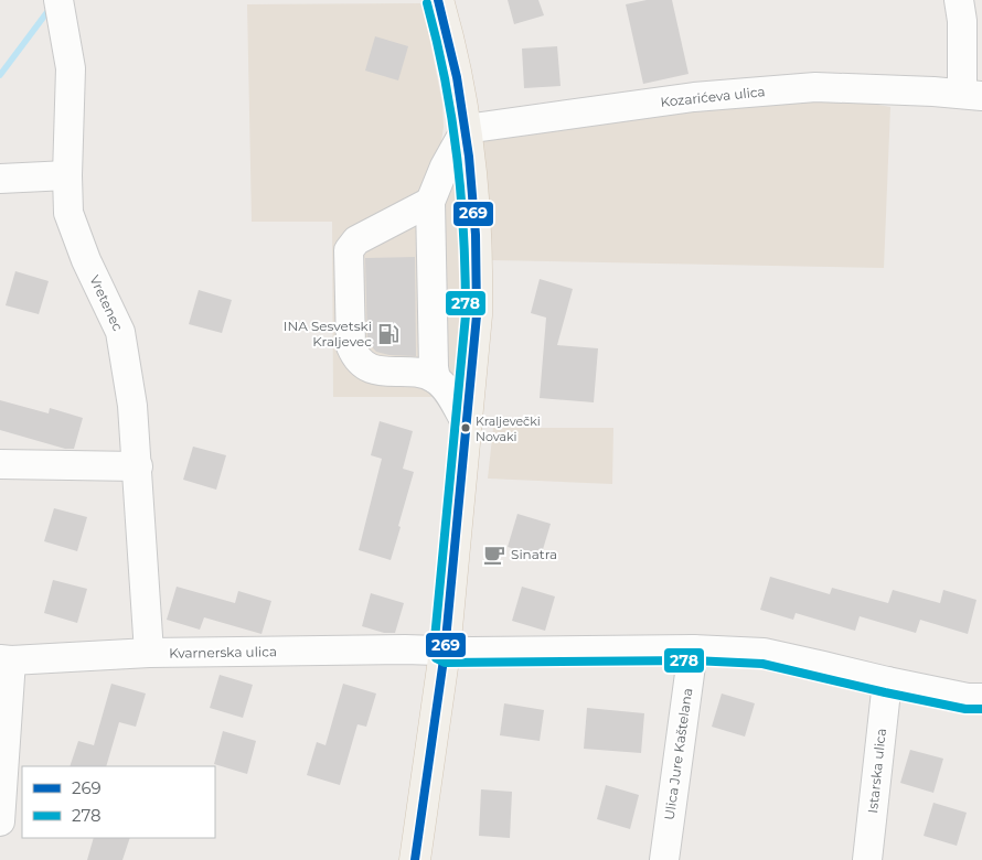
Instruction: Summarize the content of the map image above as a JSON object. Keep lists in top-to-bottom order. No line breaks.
{"streets":{"street":["Kozarićeva ulica","Vretenec","Kvarnerska ulica","Ulica Jure Kaštelana","Istarska ulica"]},"crossings":[["Vretenec","Kvarnerska ulica"],["Kvarnerska ulica","Ulica Jure Kaštelana"],["Kvarnerska ulica","Istarska ulica"]],"places":{"fuel station":["INA Sesvetski Kraljevec"],"other":["Kraljevečki Novaki"],"cafe":["Sinatra"]},"lines":["transit line 269","transit line 278"],"legend":["269","278"]}
